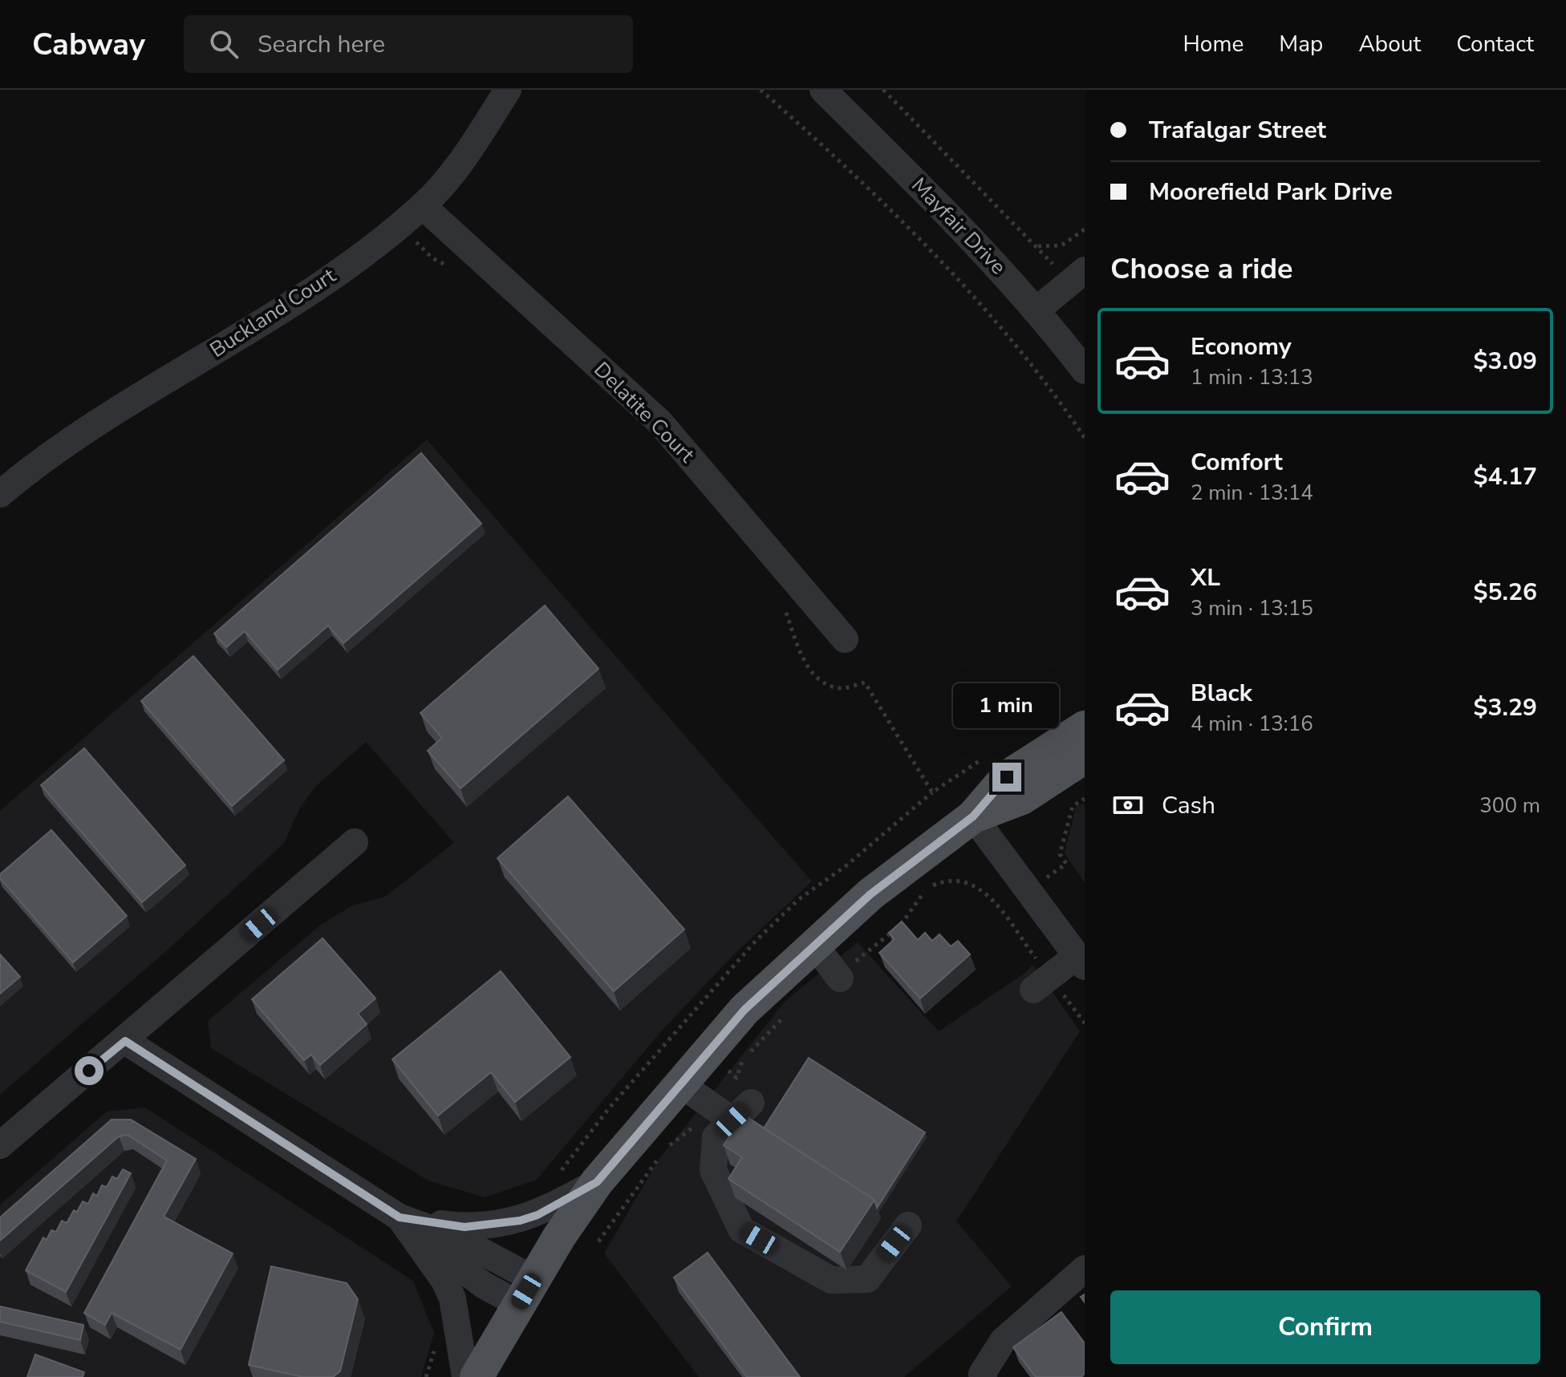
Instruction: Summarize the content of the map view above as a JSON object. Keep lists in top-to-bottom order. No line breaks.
{"streets":{"street":["Mayfair Drive","Buckland Court","Delatite Court"]},"crossings":[["Buckland Court","Delatite Court"]],"page":{"header":"Cabway","search":"Search here","nav":["Home","Map","About","Contact"],"banner":["Trafalgar Street","Moorefield Park Drive"],"heading":"Choose a ride","list":[{"name":"Economy","note":"1 min · 13:13","value":"$3.09"},{"name":"Comfort","note":"2 min · 13:14","value":"$4.17"},{"name":"XL","note":"3 min · 13:15","value":"$5.26"},{"name":"Black","note":"4 min · 13:16","value":"$3.29"}],"bubble":"1 min","pay":["Cash","300 m"],"buttons":"Confirm"}}
